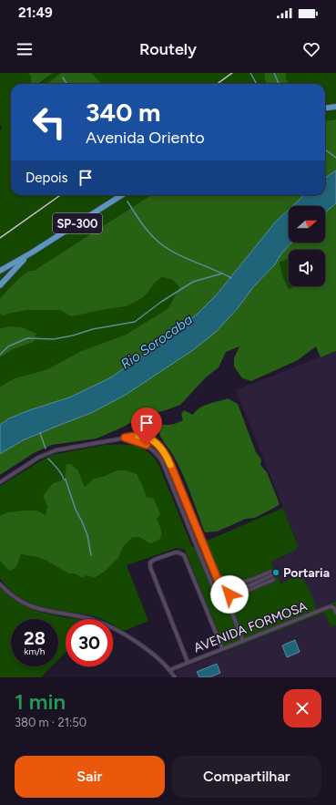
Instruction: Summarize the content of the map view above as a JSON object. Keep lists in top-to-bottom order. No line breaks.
{"streets":{"main road":["SP-300"],"street":["AVENIDA FORMOSA"]},"water":["Rio Sorocaba"],"places":["Portaria"],"north":"right","page":{"status":"21:49","header":"Routely","turn":["340 m","Avenida Oriento"],"then":"Depois","speed":"28 km/h","limit":"30","heading":["1 min","380 m · 21:50"],"buttons":["Sair","Compartilhar"]}}
